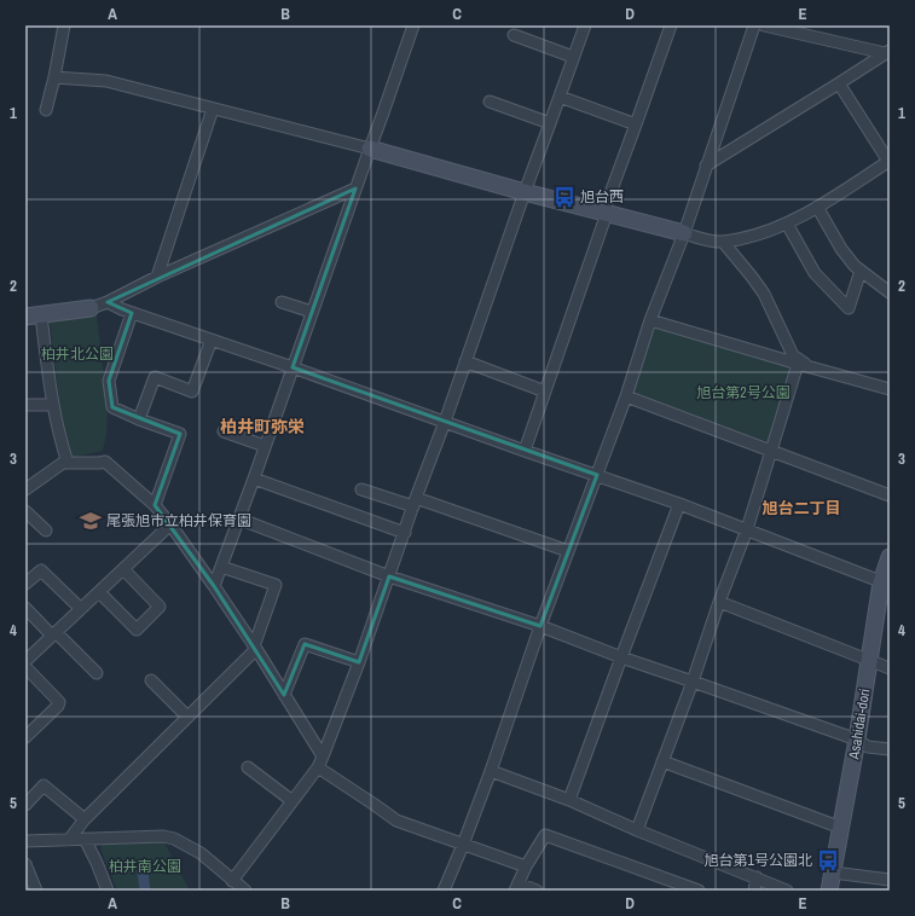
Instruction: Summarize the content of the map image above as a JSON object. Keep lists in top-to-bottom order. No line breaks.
{"streets":{"street":["Asahidai-dori"]},"districts":["柏井町弥栄","旭台二丁目"],"parks":["柏井北公園","旭台第2号公園","柏井南公園"],"places":{"bus stop":["旭台西","旭台第1号公園北"],"school or university":["尾張旭市立柏井保育園"]},"grid":{"columns":["A","B","C","D","E"],"rows":["1","2","3","4","5"]}}
